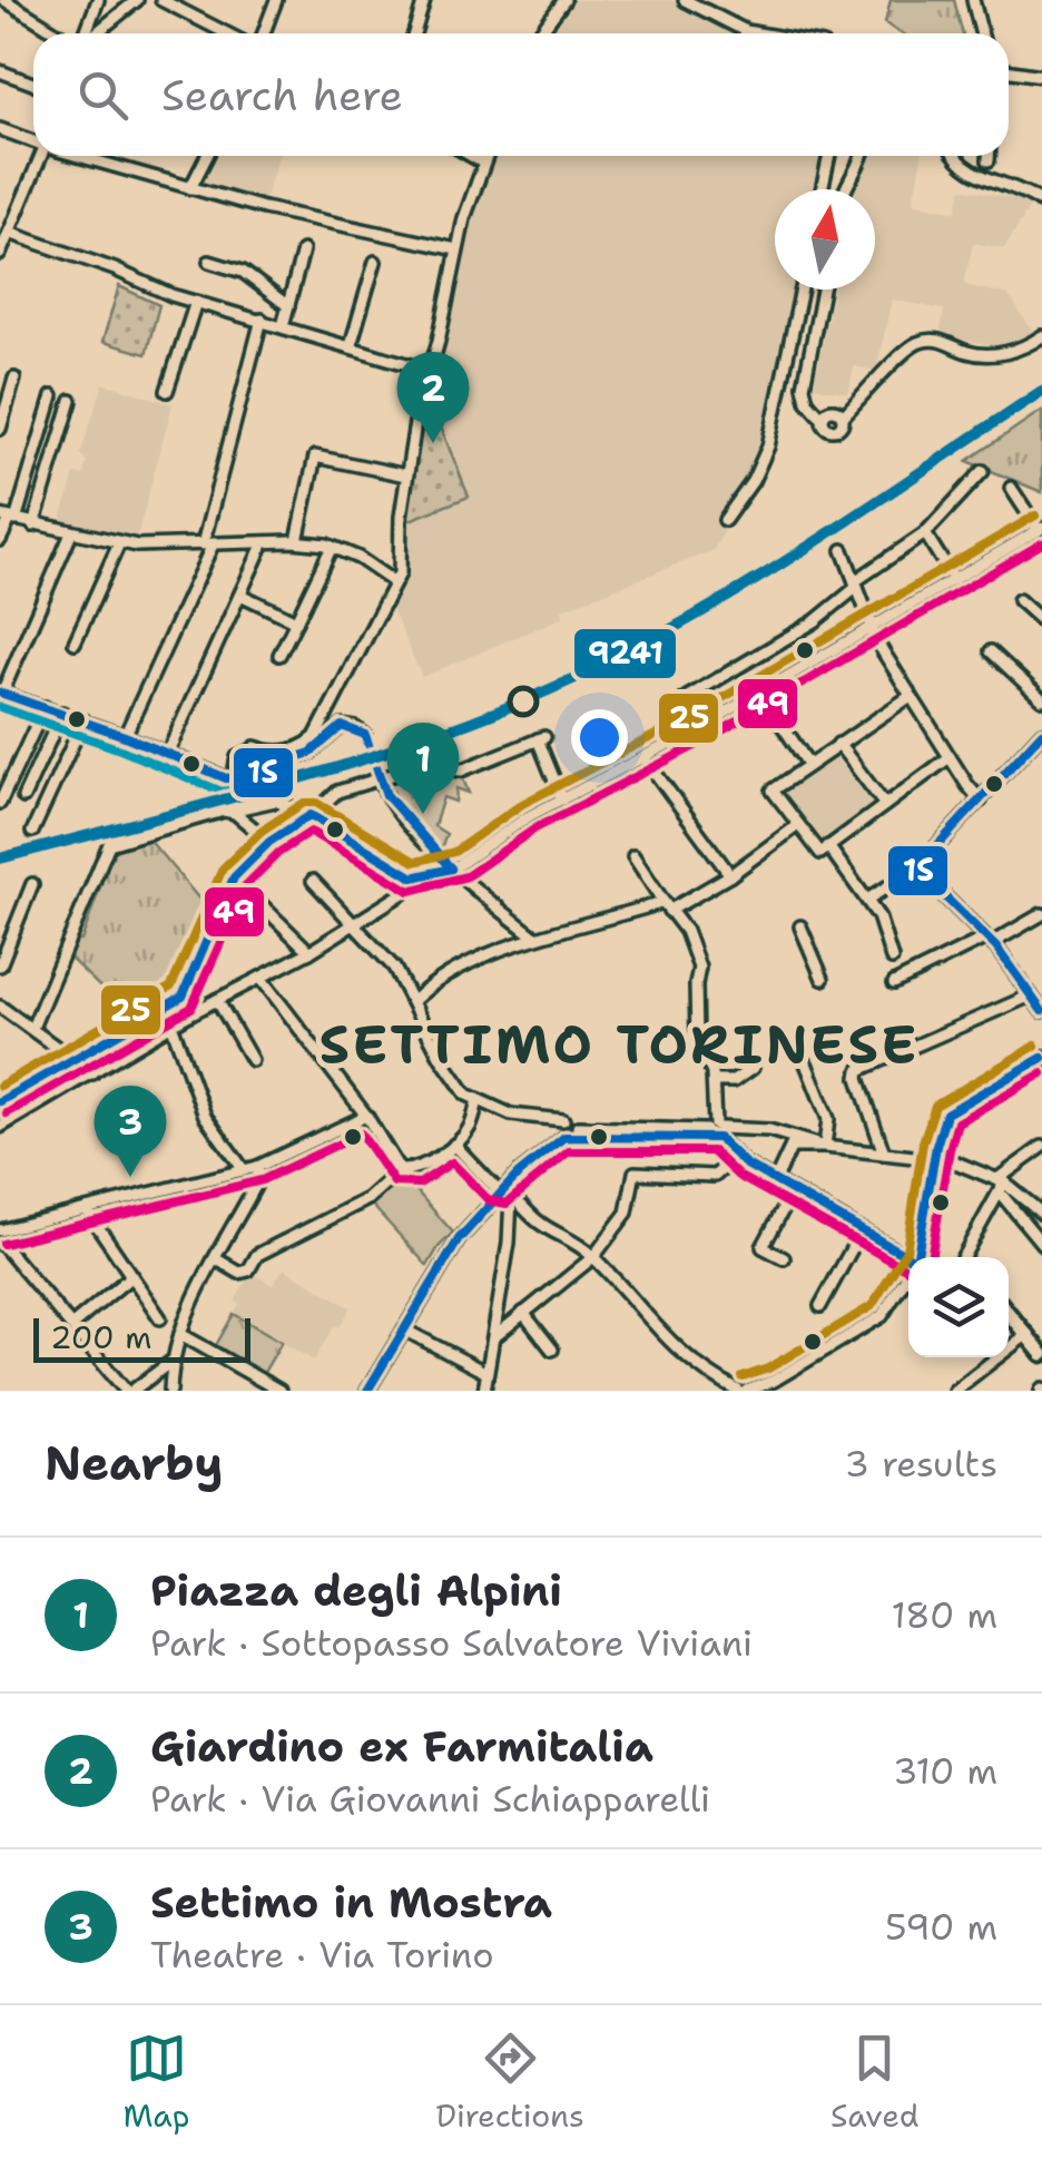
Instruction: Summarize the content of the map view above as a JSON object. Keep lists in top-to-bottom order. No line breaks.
{"districts":["SETTIMO TORINESE"],"lines":["transit line 9241","transit line 25","transit line 49","transit line 1S"],"scale_bar":"200 m","north":"top","page":{"search":"Search here","pins":["2","1","3"],"scale":"200 m","heading":["Nearby","3 results"],"list":[{"mark":"1","name":"Piazza degli Alpini","note":"Park · Sottopasso Salvatore Viviani","value":"180 m"},{"mark":"2","name":"Giardino ex Farmitalia","note":"Park · Via Giovanni Schiapparelli","value":"310 m"},{"mark":"3","name":"Settimo in Mostra","note":"Theatre · Via Torino","value":"590 m"}],"nav":["Map","Directions","Saved"]}}
